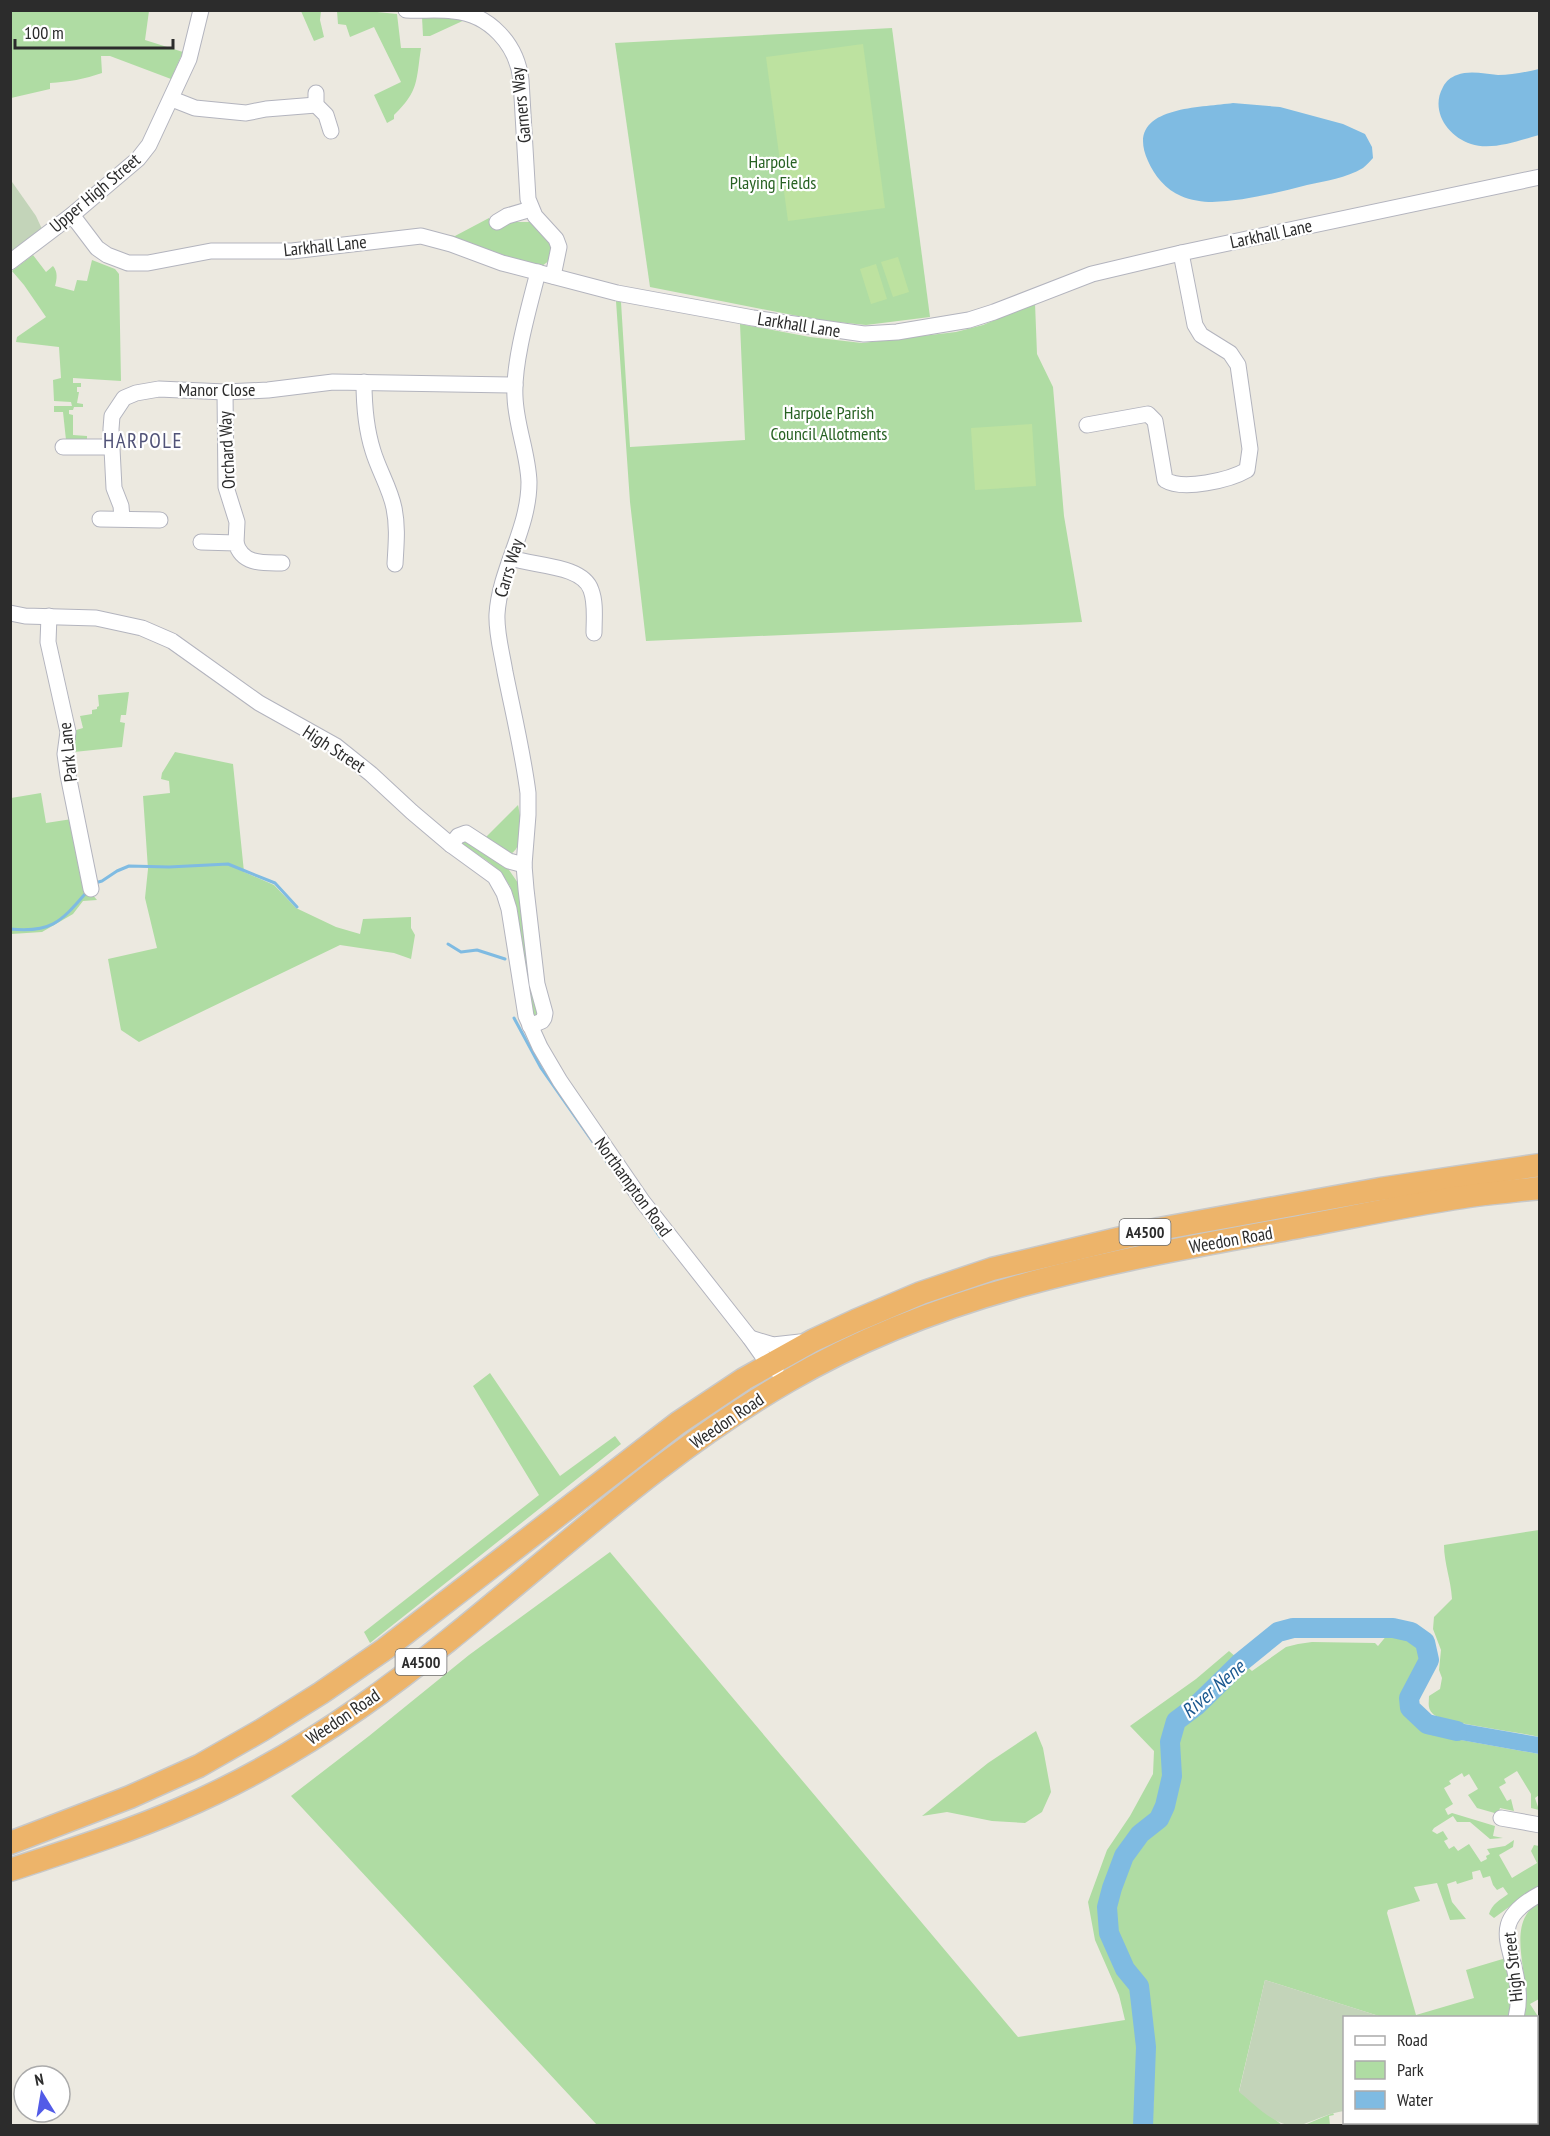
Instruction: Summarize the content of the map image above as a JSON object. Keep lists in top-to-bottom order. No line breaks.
{"streets":{"highway":["A4500","Weedon Road"],"street":["Garners Way","Upper High Street","Larkhall Lane","Manor Close","Orchard Way","Carrs Way","High Street","Park Lane","Northampton Road"]},"crossings":[["Upper High Street","Larkhall Lane"],["Larkhall Lane","Carrs Way"],["Manor Close","Orchard Way"],["Manor Close","Carrs Way"],["Carrs Way","High Street"],["Carrs Way","Northampton Road"],["High Street","Park Lane"],["High Street","Northampton Road"],["Northampton Road","Weedon Road"]],"districts":["HARPOLE"],"water":["River Nene"],"parks":["Harpole Playing Fields","Harpole Parish Council Allotments"],"legend":["Road","Park","Water"],"scale_bar":"100 m","north":"top"}
